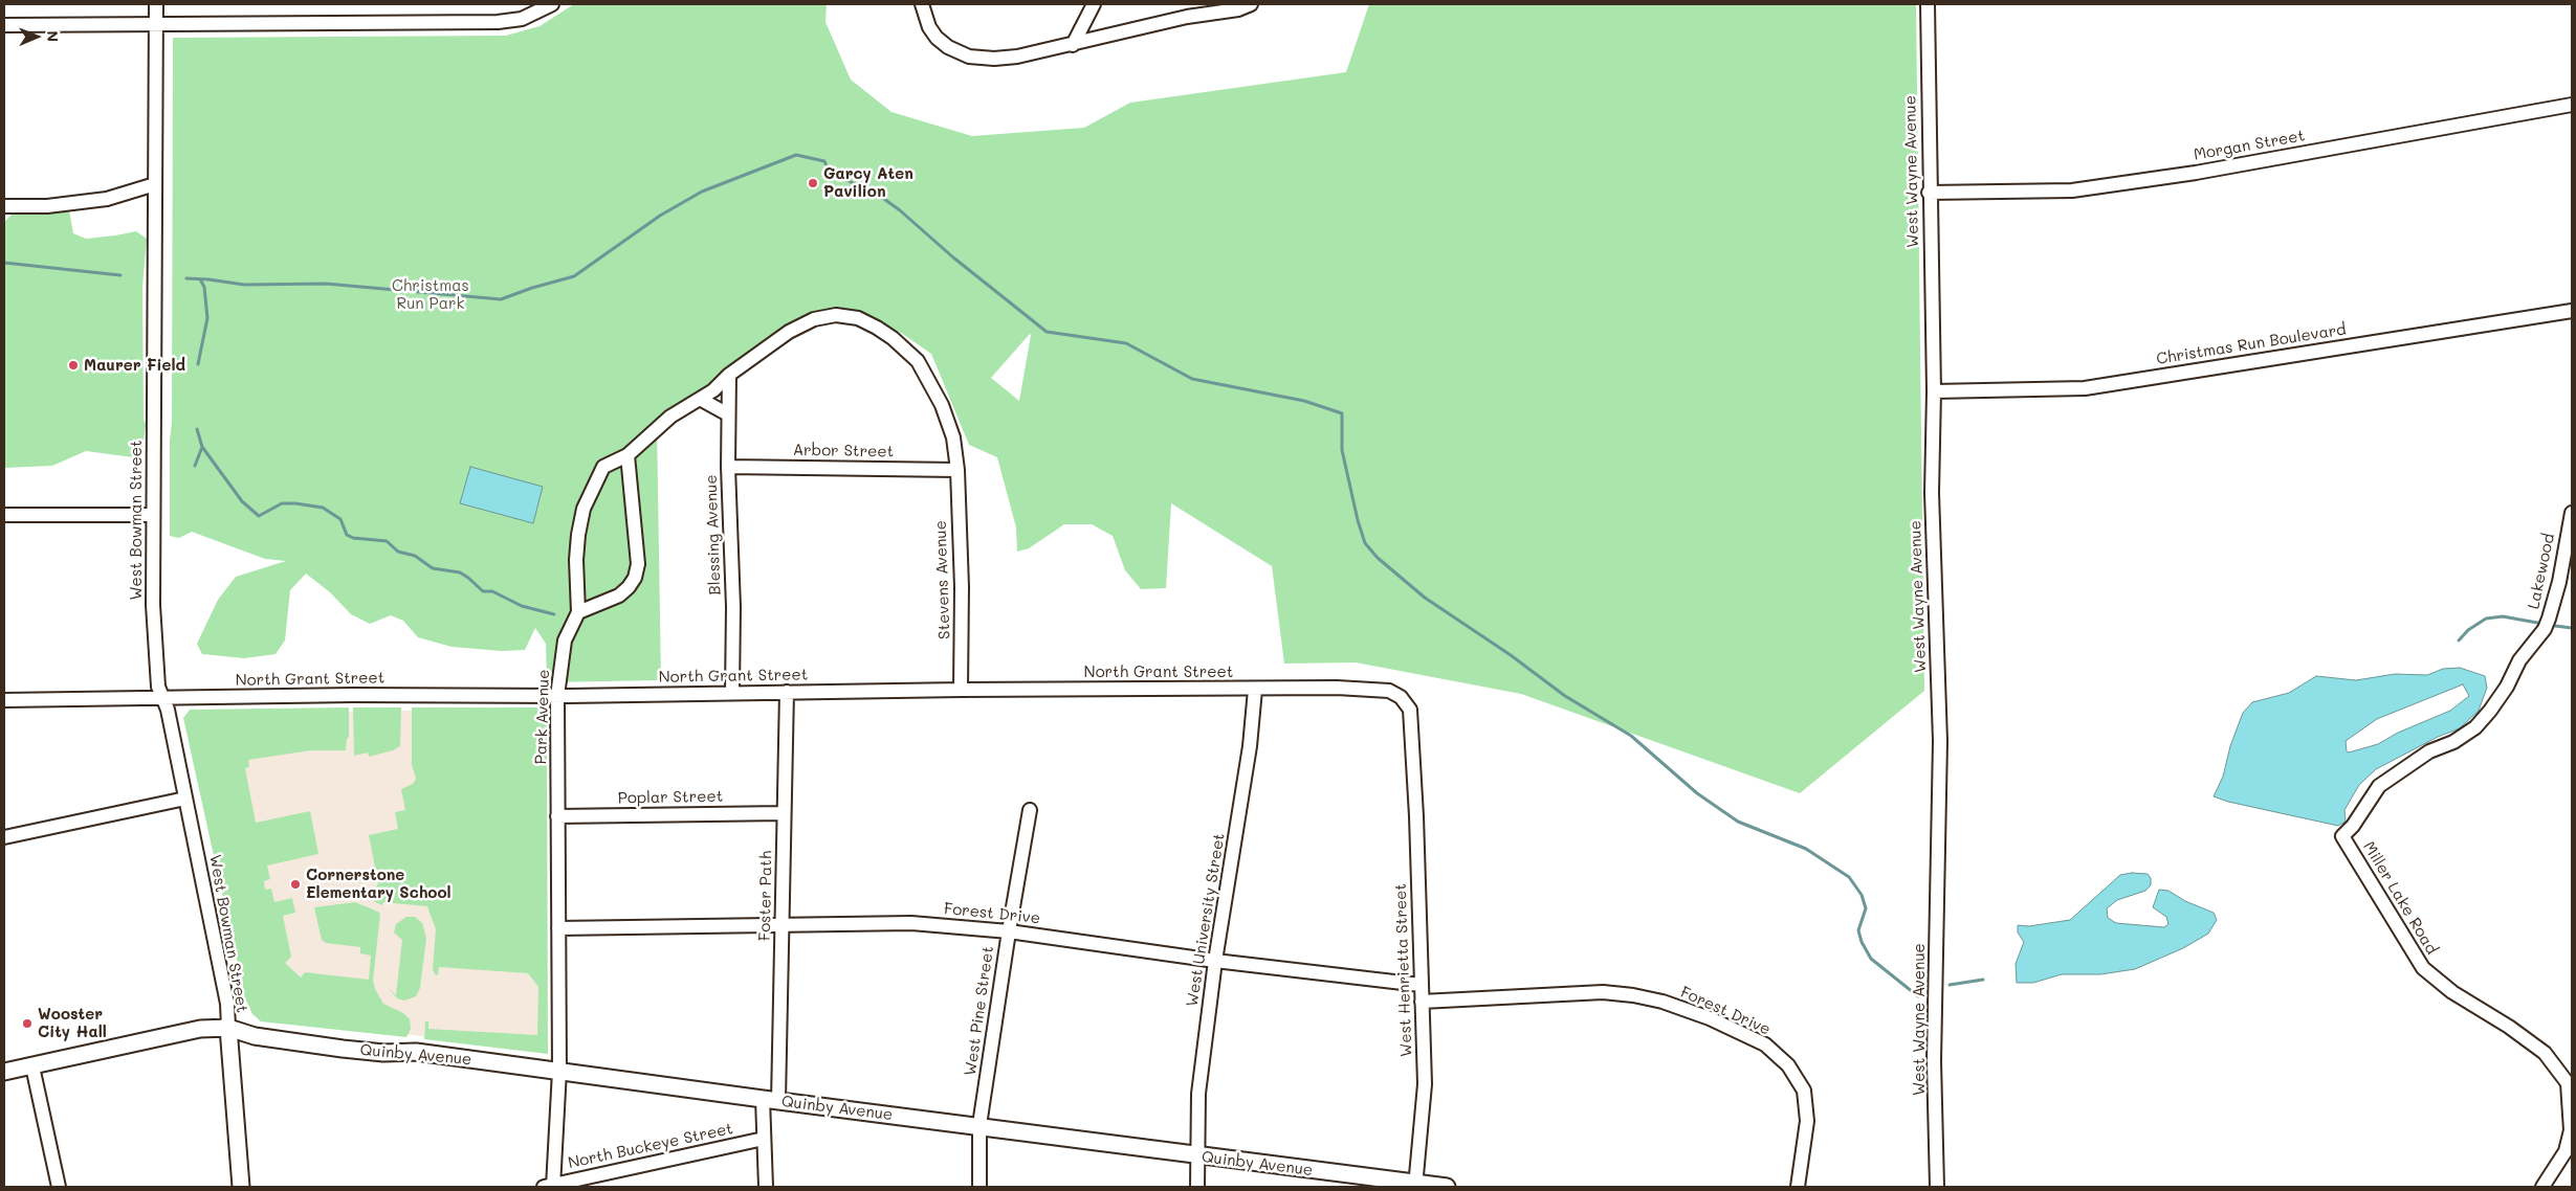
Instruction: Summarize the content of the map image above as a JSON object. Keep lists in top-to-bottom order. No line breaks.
{"streets":{"main road":["Quinby Avenue"],"street":["Morgan Street","West Wayne Avenue","Christmas Run Boulevard","Arbor Street","West Bowman Street","Blessing Avenue","Lakewood","Stevens Avenue","North Grant Street","Park Avenue","Poplar Street","Foster Path","Miller Lake Road","Forest Drive","West University Street","West Henrietta Street","West Pine Street","North Buckeye Street"]},"crossings":[["Morgan Street","West Wayne Avenue"],["West Wayne Avenue","Christmas Run Boulevard"],["Arbor Street","Blessing Avenue"],["Arbor Street","Stevens Avenue"],["West Bowman Street","North Grant Street"],["West Bowman Street","Quinby Avenue"],["Blessing Avenue","Stevens Avenue"],["Blessing Avenue","North Grant Street"],["Blessing Avenue","Park Avenue"],["Lakewood","Miller Lake Road"],["Stevens Avenue","North Grant Street"],["Stevens Avenue","Park Avenue"],["North Grant Street","Park Avenue"],["North Grant Street","Foster Path"],["North Grant Street","West University Street"],["North Grant Street","West Henrietta Street"],["Park Avenue","Poplar Street"],["Park Avenue","Forest Drive"],["Park Avenue","Quinby Avenue"],["Park Avenue","North Buckeye Street"],["Poplar Street","Foster Path"],["Foster Path","Forest Drive"],["Foster Path","Quinby Avenue"],["Foster Path","North Buckeye Street"],["Forest Drive","West University Street"],["Forest Drive","West Henrietta Street"],["Forest Drive","West Pine Street"],["West University Street","Quinby Avenue"],["West Henrietta Street","Quinby Avenue"],["West Pine Street","Quinby Avenue"]],"parks":["Christmas Run Park"],"places":["Garcy Aten Pavilion","Maurer Field","Cornerstone Elementary School","Wooster City Hall"],"north":"right"}
